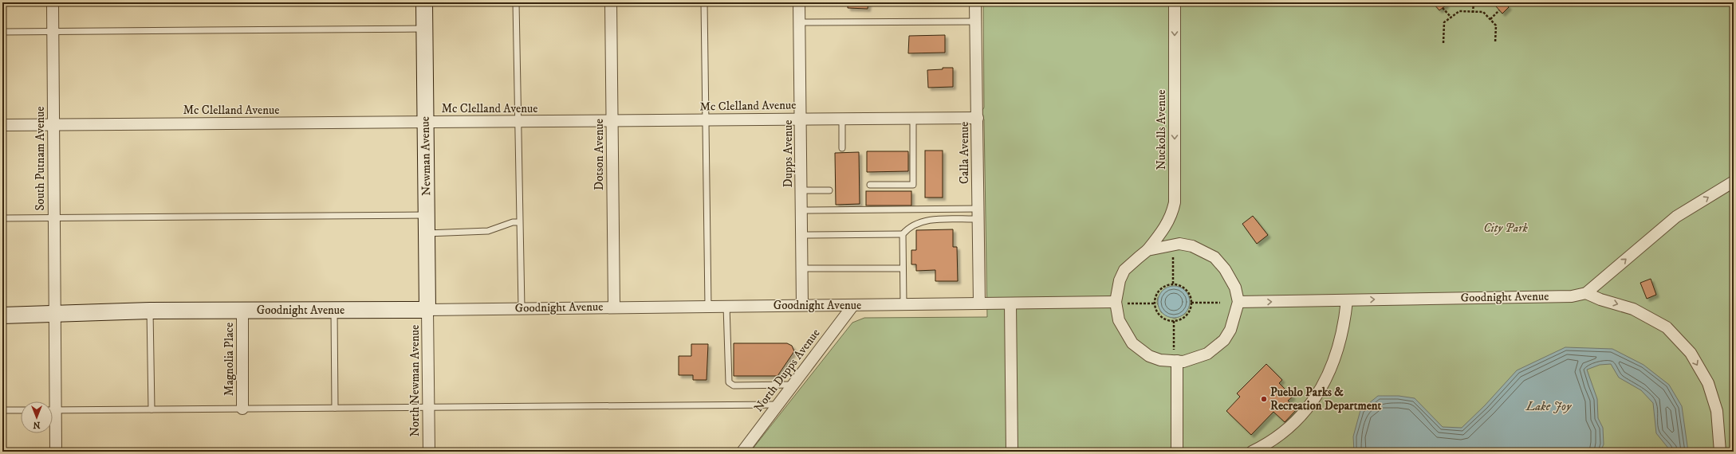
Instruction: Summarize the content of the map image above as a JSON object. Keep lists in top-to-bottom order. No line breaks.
{"streets":{"street":["Mc Clelland Avenue","Nuckolls Avenue","Calla Avenue","Dupps Avenue","Dotson Avenue","Newman Avenue","South Putnam Avenue","Goodnight Avenue","Magnolia Place","North Dupps Avenue","North Newman Avenue"]},"crossings":[["Mc Clelland Avenue","Calla Avenue"],["Mc Clelland Avenue","Dupps Avenue"],["Mc Clelland Avenue","Dotson Avenue"],["Mc Clelland Avenue","Newman Avenue"],["Mc Clelland Avenue","South Putnam Avenue"],["Nuckolls Avenue","Goodnight Avenue"],["Calla Avenue","Goodnight Avenue"],["Dupps Avenue","Goodnight Avenue"],["Dotson Avenue","Goodnight Avenue"],["Newman Avenue","Goodnight Avenue"],["Newman Avenue","North Newman Avenue"],["South Putnam Avenue","Goodnight Avenue"],["Goodnight Avenue","Magnolia Place"],["Goodnight Avenue","North Dupps Avenue"],["Goodnight Avenue","North Newman Avenue"]],"one_way":["Nuckolls Avenue"],"water":["Lake Joy"],"parks":["City Park"],"places":["Pueblo Parks & Recreation Department"],"north":"bottom"}
